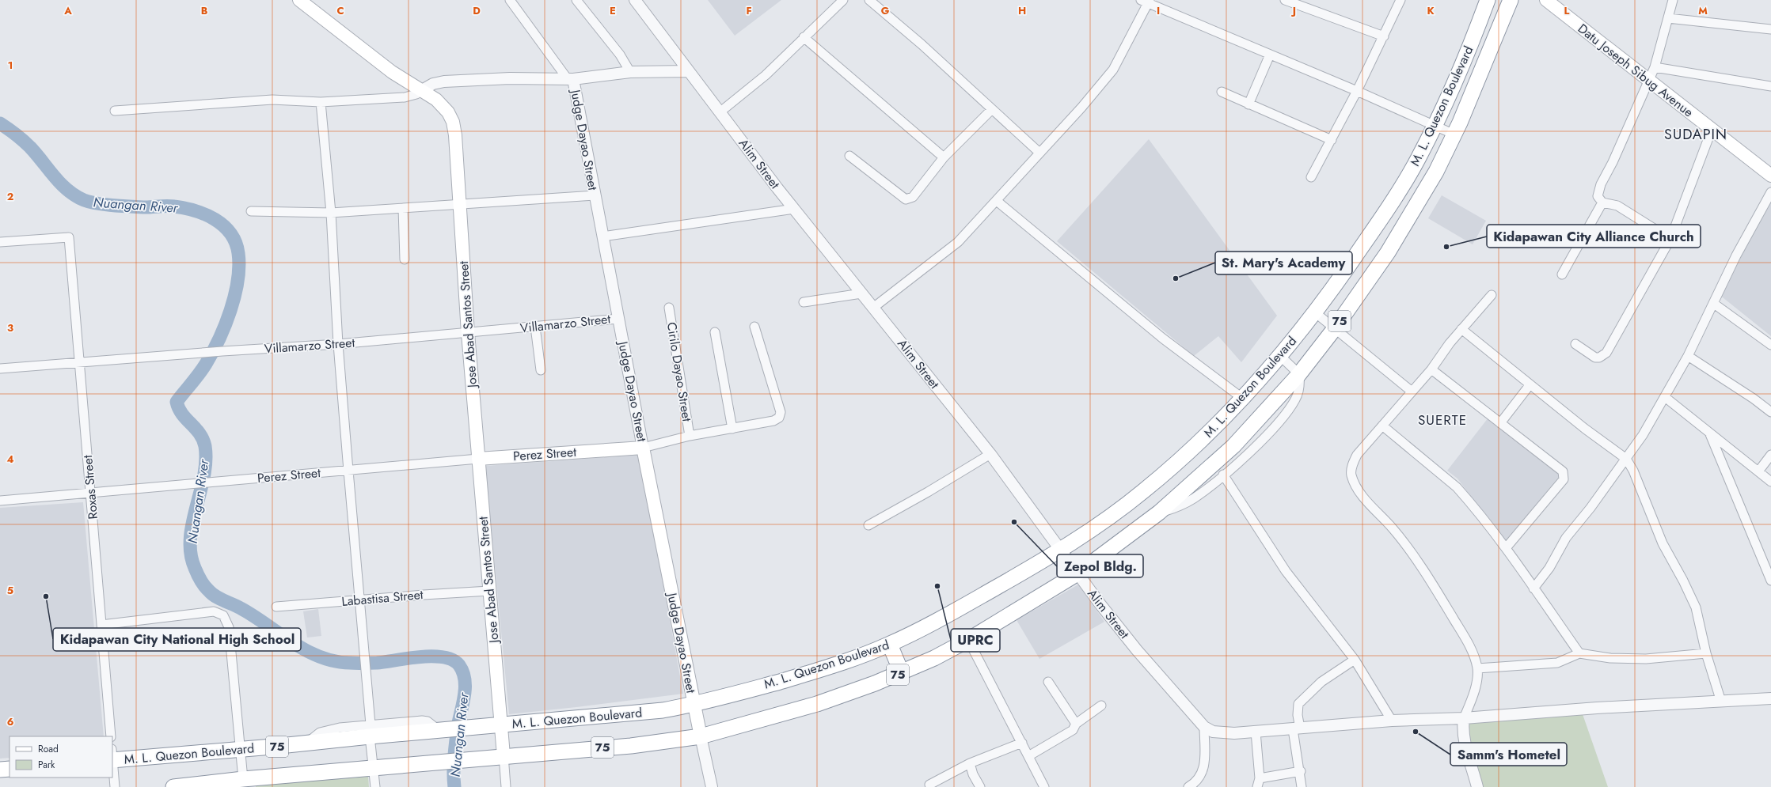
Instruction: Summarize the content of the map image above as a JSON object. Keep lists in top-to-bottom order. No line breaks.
{"streets":{"highway":["M. L. Quezon Boulevard","75"],"main road":["Datu Joseph Sibug Avenue","Judge Dayao Street","Jose Abad Santos Street","Perez Street"],"street":["Alim Street","Villamarzo Street","Cirilo Dayao Street","Roxas Street","Labastisa Street"]},"crossings":[["M. L. Quezon Boulevard","Judge Dayao Street"],["M. L. Quezon Boulevard","Alim Street"],["M. L. Quezon Boulevard","Jose Abad Santos Street"],["Judge Dayao Street","Villamarzo Street"],["Judge Dayao Street","Perez Street"],["Villamarzo Street","Jose Abad Santos Street"],["Villamarzo Street","Roxas Street"],["Jose Abad Santos Street","Perez Street"],["Jose Abad Santos Street","Labastisa Street"],["Cirilo Dayao Street","Perez Street"],["Perez Street","Roxas Street"]],"districts":["SUDAPIN","SUERTE"],"water":["Nuangan River"],"places":["Kidapawan City Alliance Church","St. Mary's Academy","Zepol Bldg.","UPRC","Kidapawan City National High School","Samm's Hometel"],"legend":["Road","Park"],"grid":{"columns":["A","B","C","D","E","F","G","H","I","J","K","L","M"],"rows":["1","2","3","4","5","6"]}}
